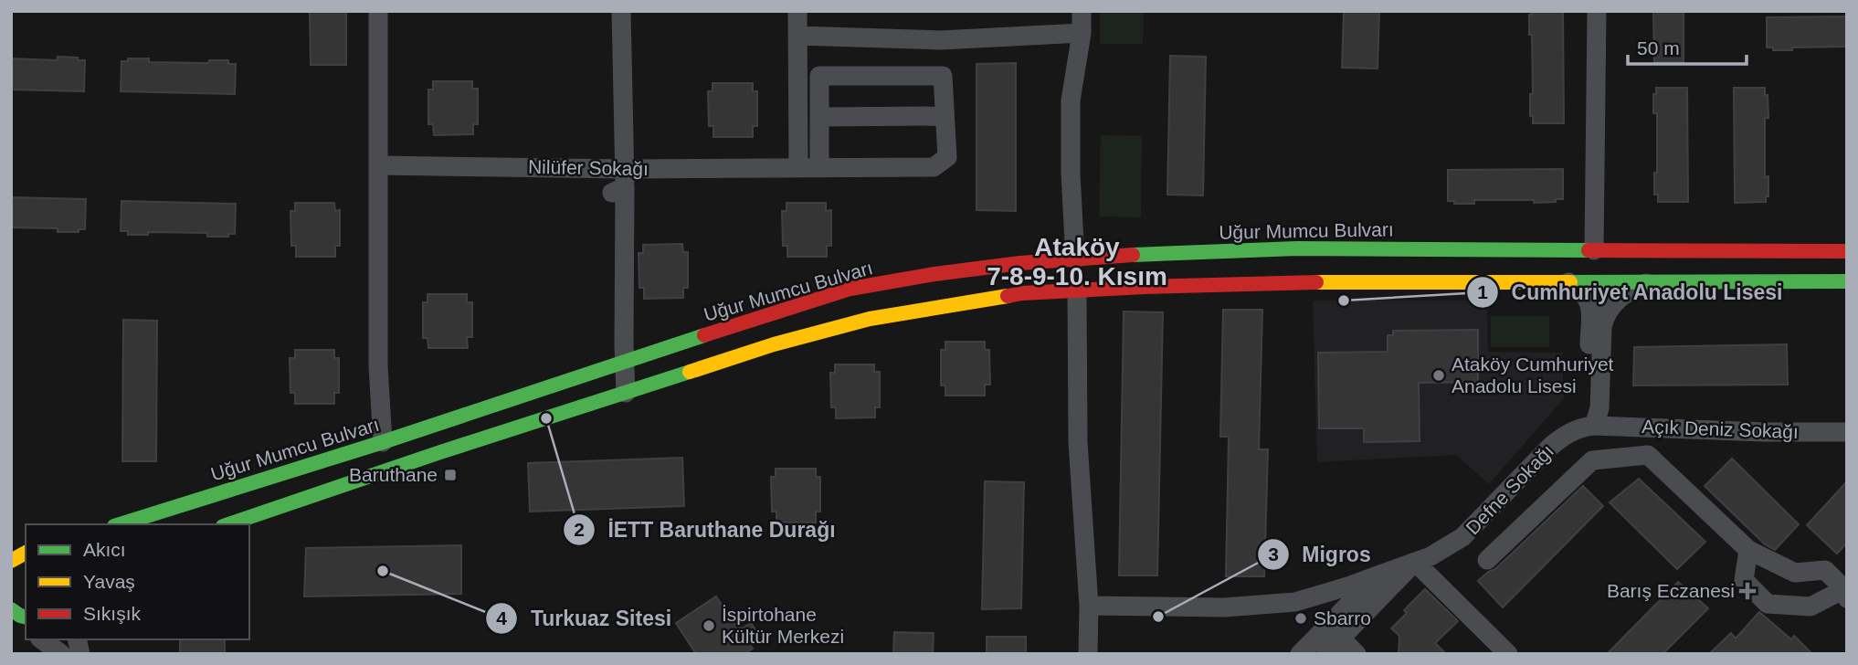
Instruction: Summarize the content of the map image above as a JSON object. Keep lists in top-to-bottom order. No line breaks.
{"streets":{"main road":["Uğur Mumcu Bulvarı"],"street":["Nilüfer Sokağı","Açık Deniz Sokağı","Defne Sokağı"]},"crossings":[["Açık Deniz Sokağı","Defne Sokağı"]],"districts":["Ataköy 7-8-9-10. Kısım"],"places":{"other":["Cumhuriyet Anadolu Lisesi","Ataköy Cumhuriyet Anadolu Lisesi","İETT Baruthane Durağı","Turkuaz Sitesi","Migros","Sbarro","İspirtohane Kültür Merkezi"],"transit":["Baruthane"],"health":["Barış Eczanesi"]},"legend":["Akıcı","Yavaş","Sıkışık"],"scale_bar":"50 m"}
